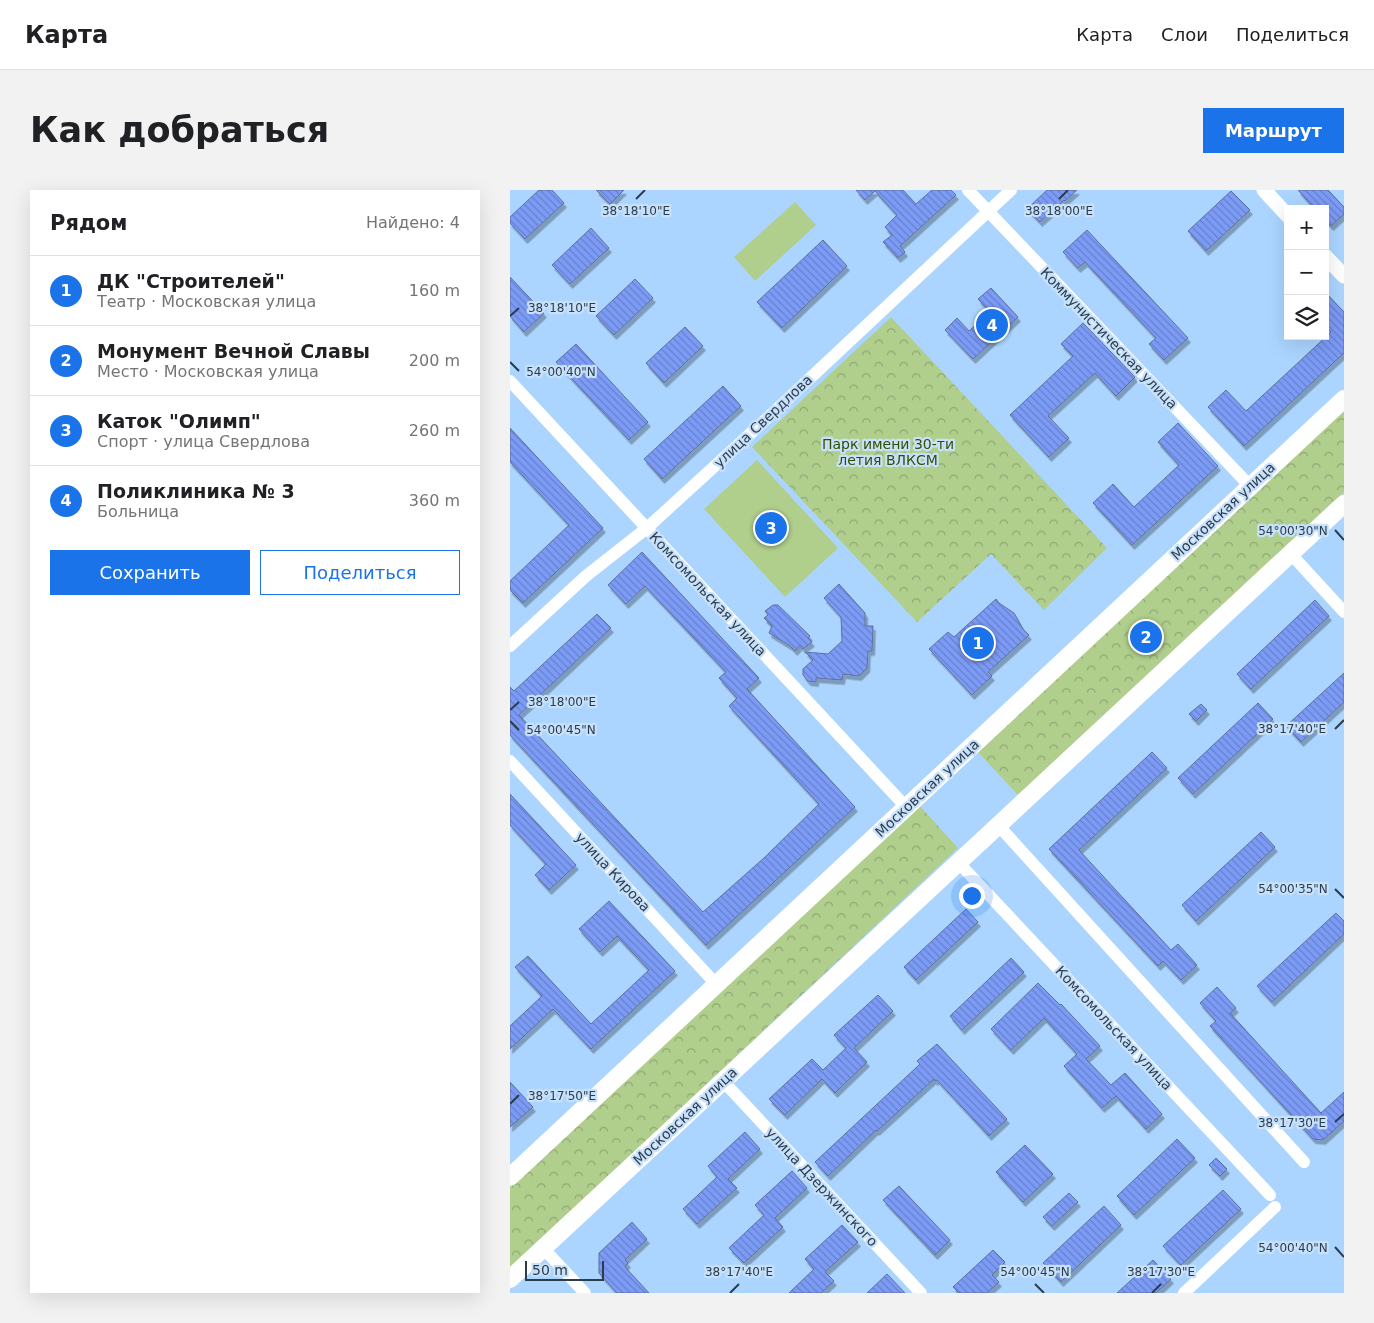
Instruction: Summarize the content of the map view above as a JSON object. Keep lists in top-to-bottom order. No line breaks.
{"streets":{"main road":["Московская улица"],"street":["Коммунистическая улица","улица Свердлова","Комсомольская улица","улица Кирова","улица Дзержинского"]},"crossings":[["Коммунистическая улица","улица Свердлова"],["Коммунистическая улица","Московская улица"],["улица Свердлова","Комсомольская улица"],["Московская улица","Комсомольская улица"],["Московская улица","улица Кирова"],["Московская улица","улица Дзержинского"]],"parks":["Парк имени 30-ти летия ВЛКСМ"],"scale_bar":"50 m","page":{"header":"Карта","nav":["Карта","Слои","Поделиться"],"buttons":["Маршрут",["Сохранить","Поделиться"]],"title":"Как добраться","heading":["Рядом","Найдено: 4"],"map_buttons":["+","−"],"list":[{"mark":"1","name":"ДК \"Строителей\"","note":"Театр · Московская улица","value":"160 m"},{"mark":"2","name":"Монумент Вечной Славы","note":"Место · Московская улица","value":"200 m"},{"mark":"3","name":"Каток \"Олимп\"","note":"Спорт · улица Свердлова","value":"260 m"},{"mark":"4","name":"Поликлиника № 3","note":"Больница","value":"360 m"}],"pins":["4","3","2","1"],"scale":"50 m"},"coordinates":["38°18'10\"E","38°18'00\"E","54°00'40\"N","54°00'30\"N","38°17'40\"E","54°00'45\"N","54°00'35\"N","38°17'50\"E","38°17'30\"E"]}
